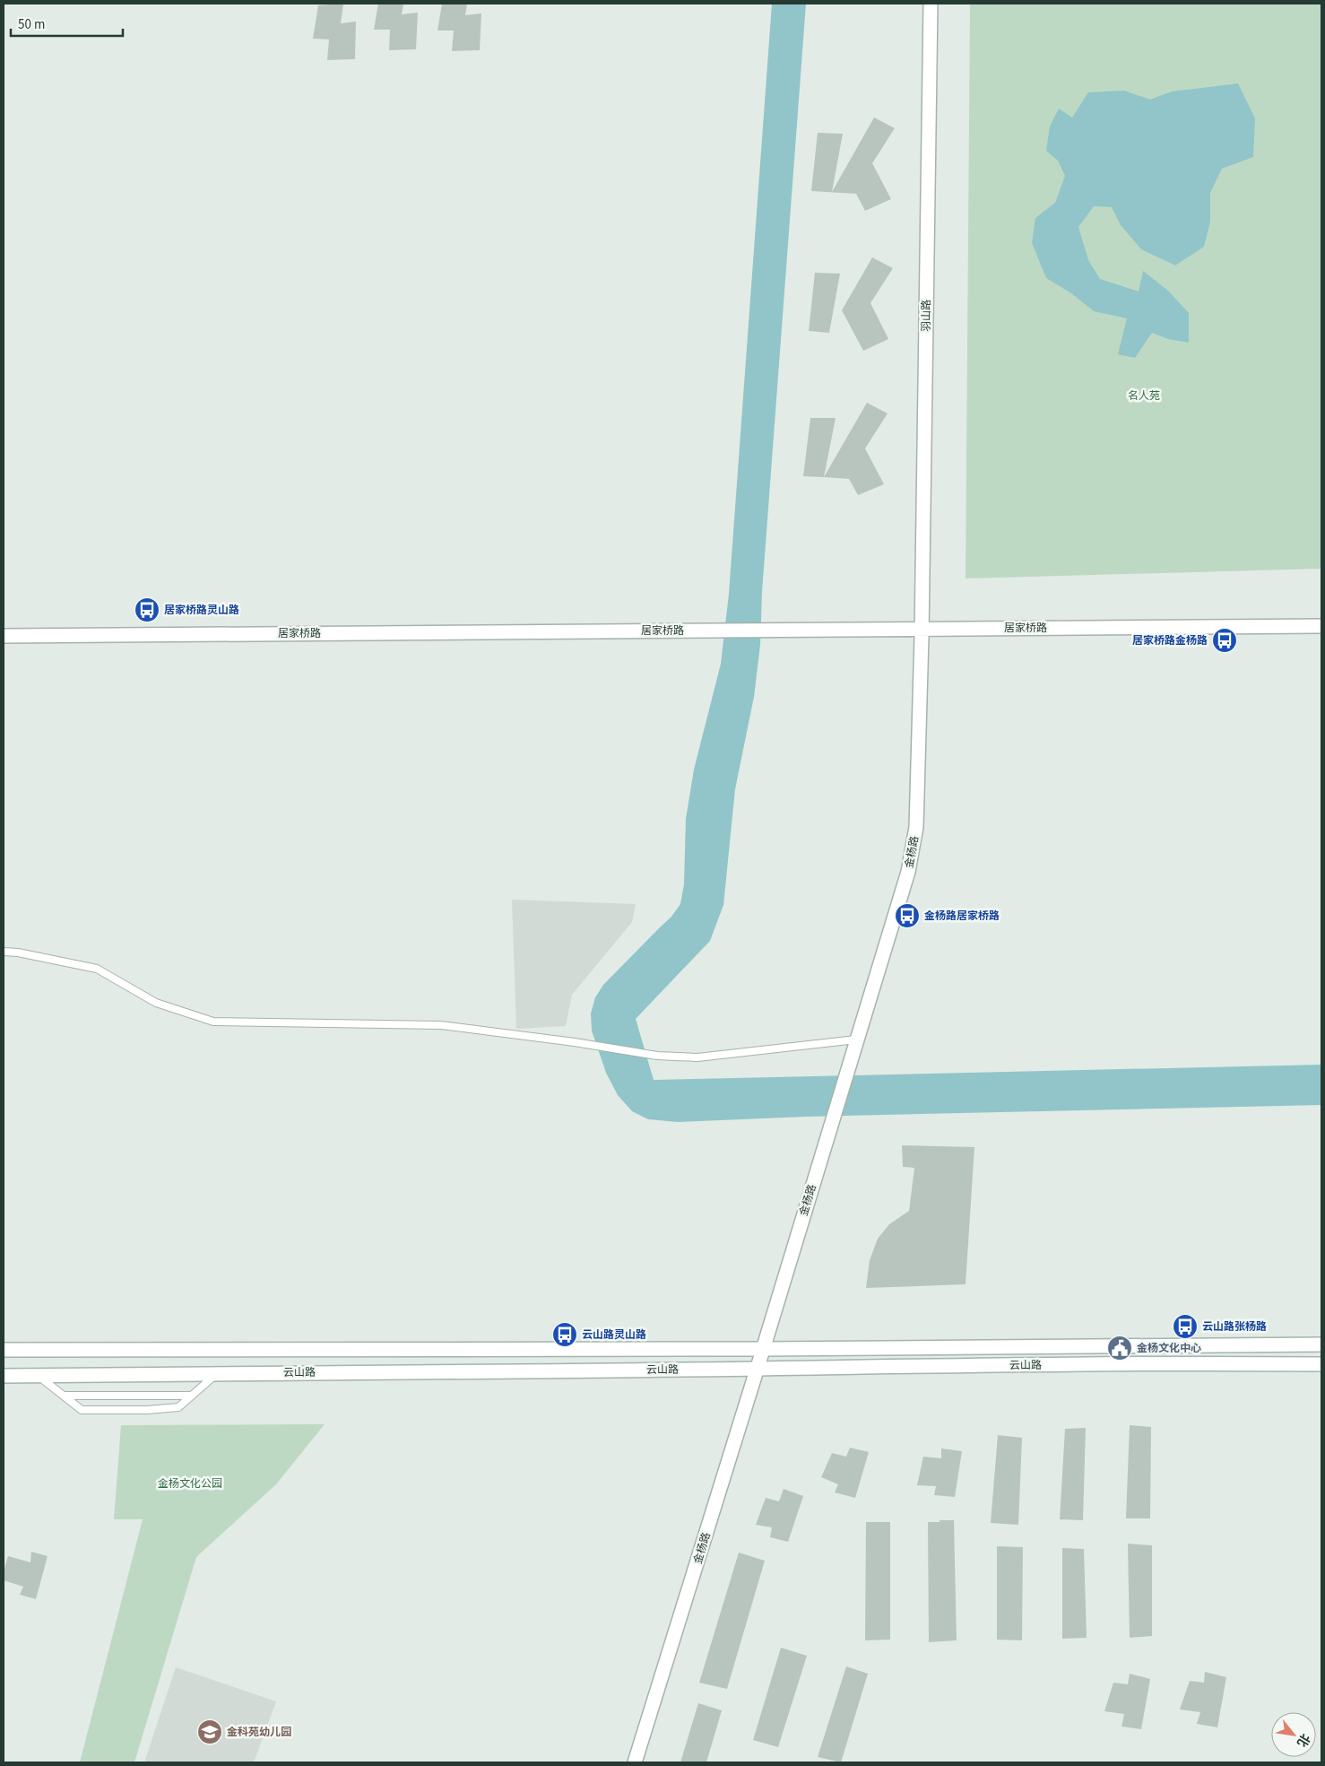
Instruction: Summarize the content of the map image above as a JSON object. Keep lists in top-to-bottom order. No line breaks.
{"streets":{"street":["羽山路","居家桥路","金杨路","云山路"]},"crossings":[["羽山路","居家桥路"],["羽山路","金杨路"],["居家桥路","金杨路"],["金杨路","云山路"]],"parks":["名人苑","金杨文化公园"],"places":{"bus stop":["居家桥路灵山路","居家桥路金杨路","金杨路居家桥路","云山路张杨路","云山路灵山路"],"public building":["金杨文化中心"],"school or university":["金科苑幼儿园"]},"scale_bar":"50 m","north":"bottom right"}
